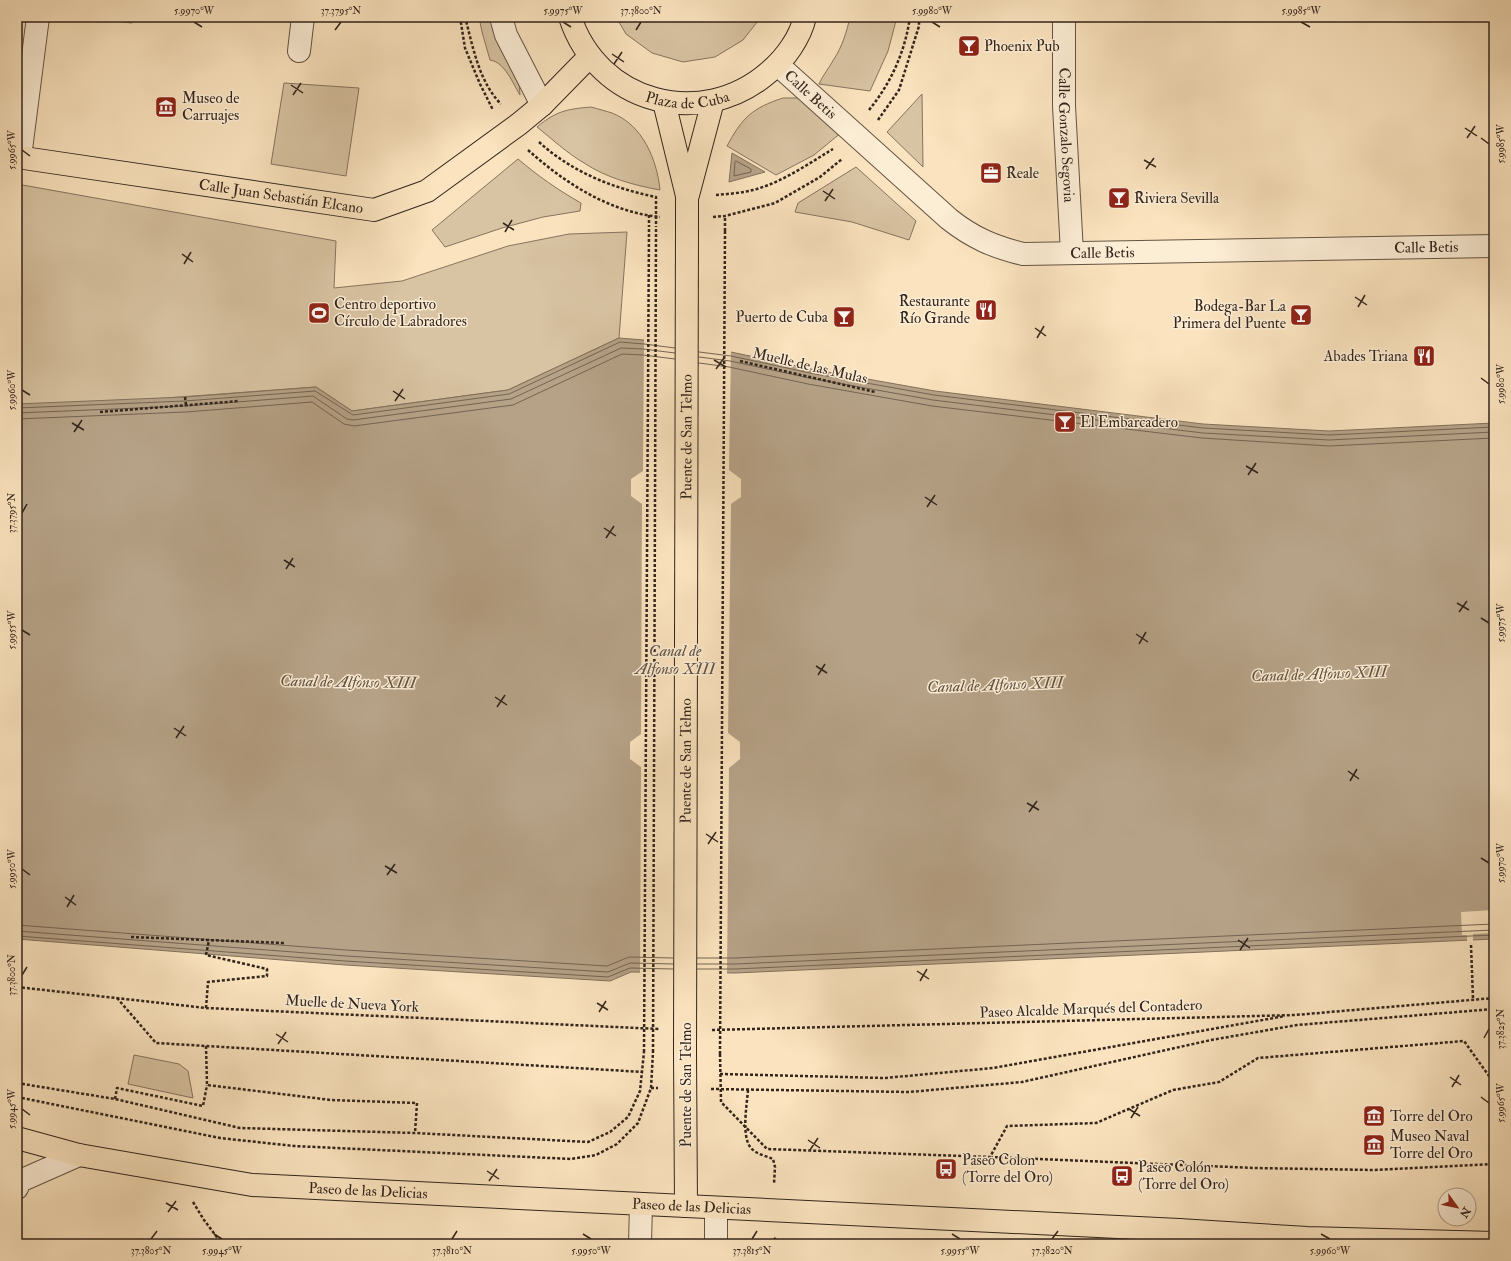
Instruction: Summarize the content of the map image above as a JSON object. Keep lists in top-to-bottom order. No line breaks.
{"streets":{"main road":["Plaza de Cuba","Calle Juan Sebastián Elcano","Puente de San Telmo","Paseo de las Delicias"],"street":["Calle Betis","Calle Gonzalo Segovia"],"path":["Muelle de las Mulas","Muelle de Nueva York","Paseo Alcalde Marqués del Contadero"]},"crossings":[["Plaza de Cuba","Calle Betis"],["Plaza de Cuba","Calle Juan Sebastián Elcano"],["Plaza de Cuba","Puente de San Telmo"],["Calle Betis","Calle Gonzalo Segovia"],["Puente de San Telmo","Paseo de las Delicias"]],"water":["Canal de Alfonso XIII"],"places":{"bar":["Phoenix Pub","Riviera Sevilla","Bodega-Bar La Primera del Puente","Puerto de Cuba","El Embarcadero"],"museum":["Museo de Carruajes","Torre del Oro","Museo Naval Torre del Oro"],"office":["Reale"],"restaurant":["Restaurante Río Grande","Abades Triana"],"sports":["Centro deportivo Círculo de Labradores"],"bus stop":["Paseo Colon (Torre del Oro)","Paseo Colón (Torre del Oro)"]},"north":"bottom right","coordinates":["5.9970°W","37.3795°N","5.9975°W","37.3800°N","5.9980°W","5.9985°W","5.9965°W","5.9960°W","5.9955°W","5.9950°W","37.3825°N","5.9945°W","37.3805°N","37.3810°N","37.3815°N","37.3820°N"]}
